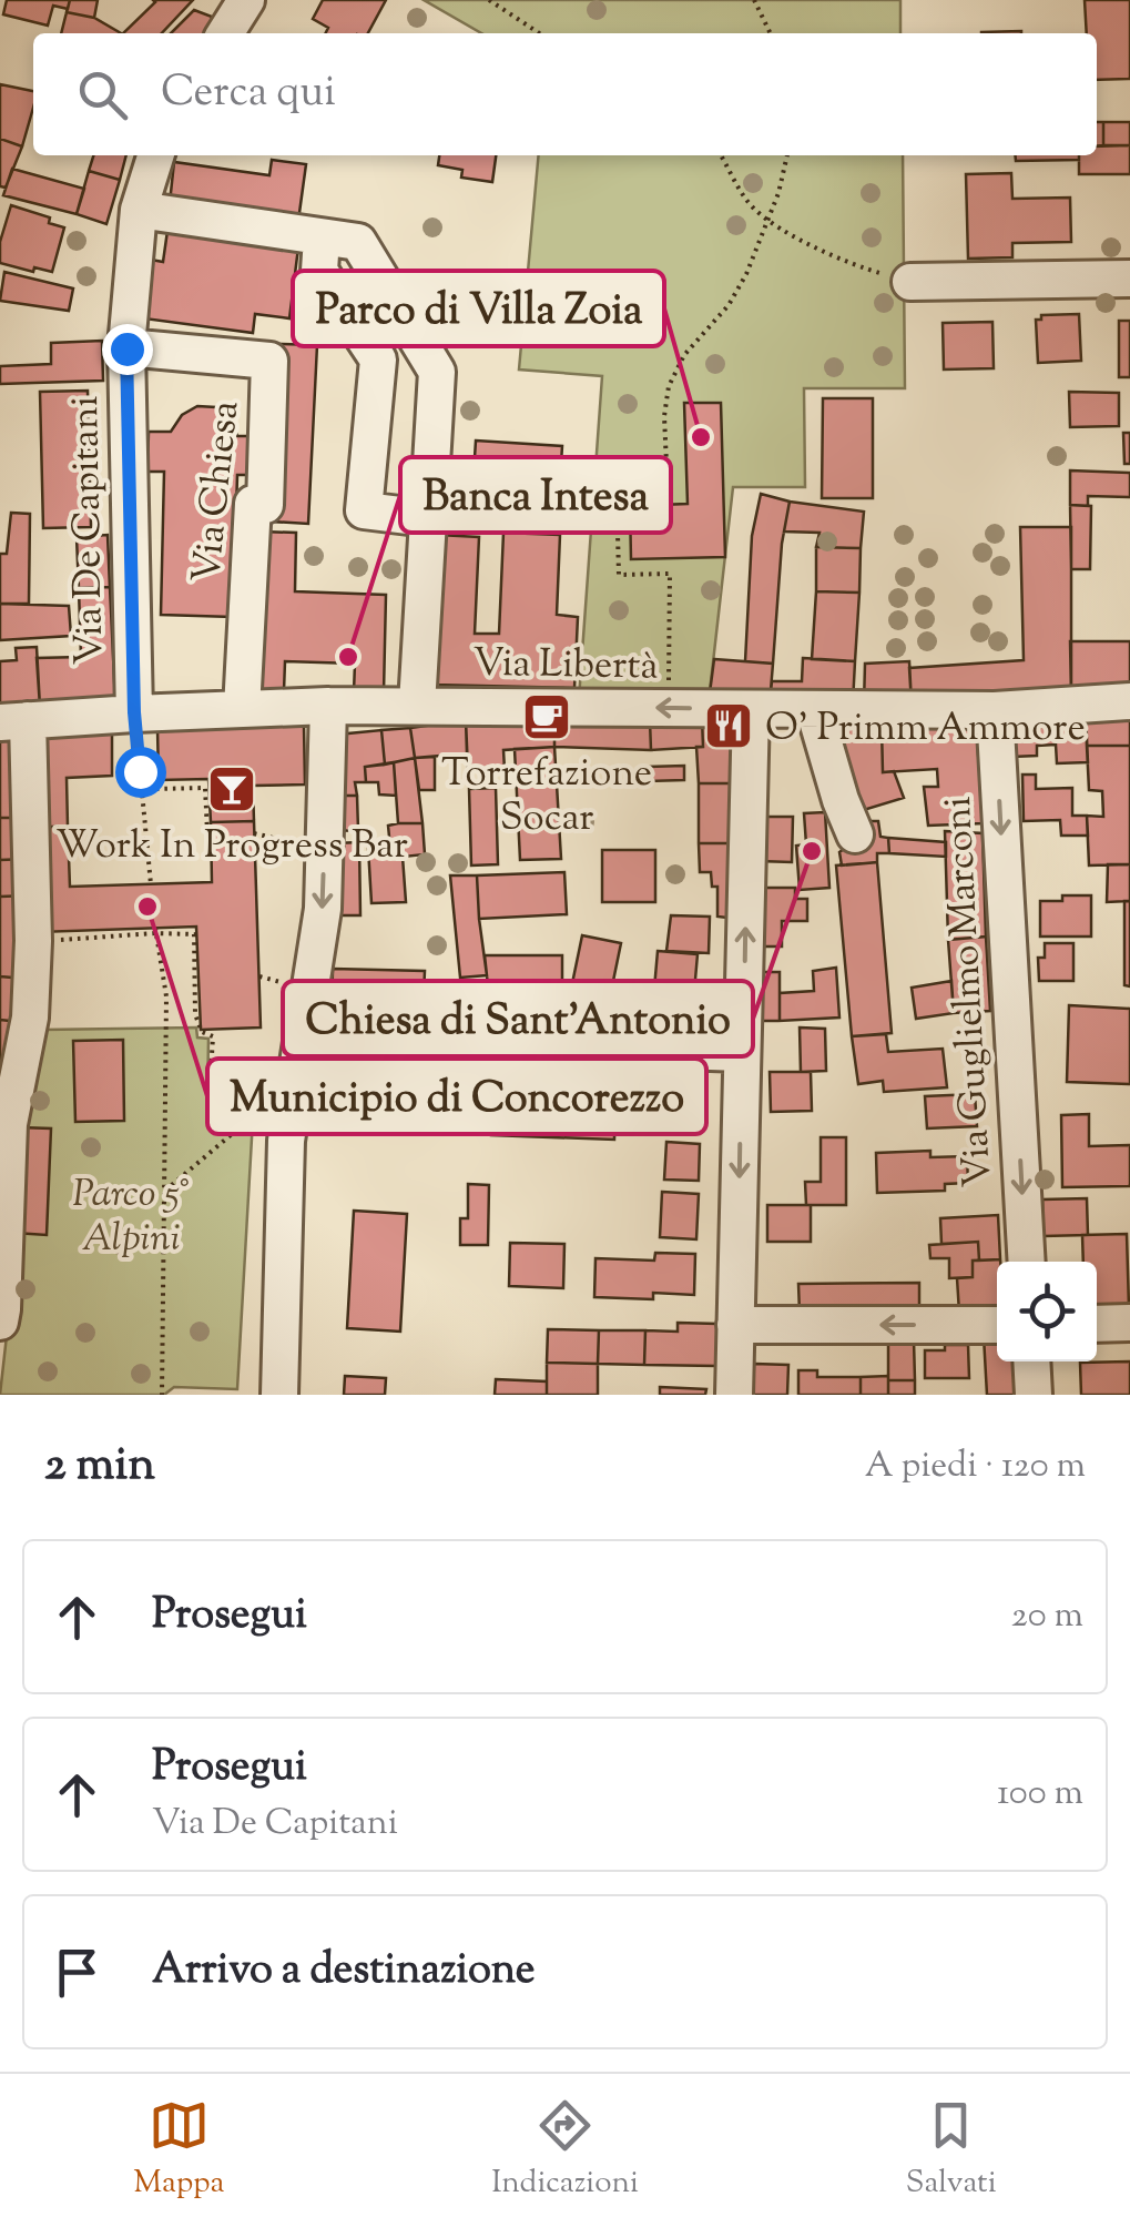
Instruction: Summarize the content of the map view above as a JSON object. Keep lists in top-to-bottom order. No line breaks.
{"streets":{"street":["Via Chiesa","Via De Capitani","Via Libertà","Via Guglielmo Marconi"]},"crossings":[["Via Chiesa","Via De Capitani"],["Via Chiesa","Via Libertà"],["Via De Capitani","Via Libertà"],["Via Libertà","Via Guglielmo Marconi"]],"parks":["Parco 5° Alpini"],"places":{"other":["Parco di Villa Zoia","Banca Intesa","Chiesa di Sant'Antonio","Municipio di Concorezzo"],"cafe":["Torrefazione Socar"],"restaurant":["O' Primm Ammore"],"bar":["Work In Progress Bar"]},"page":{"search":"Cerca qui","heading":["2 min","A piedi · 120 m"],"list":[["Prosegui","20 m"],["Prosegui","Via De Capitani","100 m"],"Arrivo a destinazione"],"nav":["Mappa","Indicazioni","Salvati"]}}
